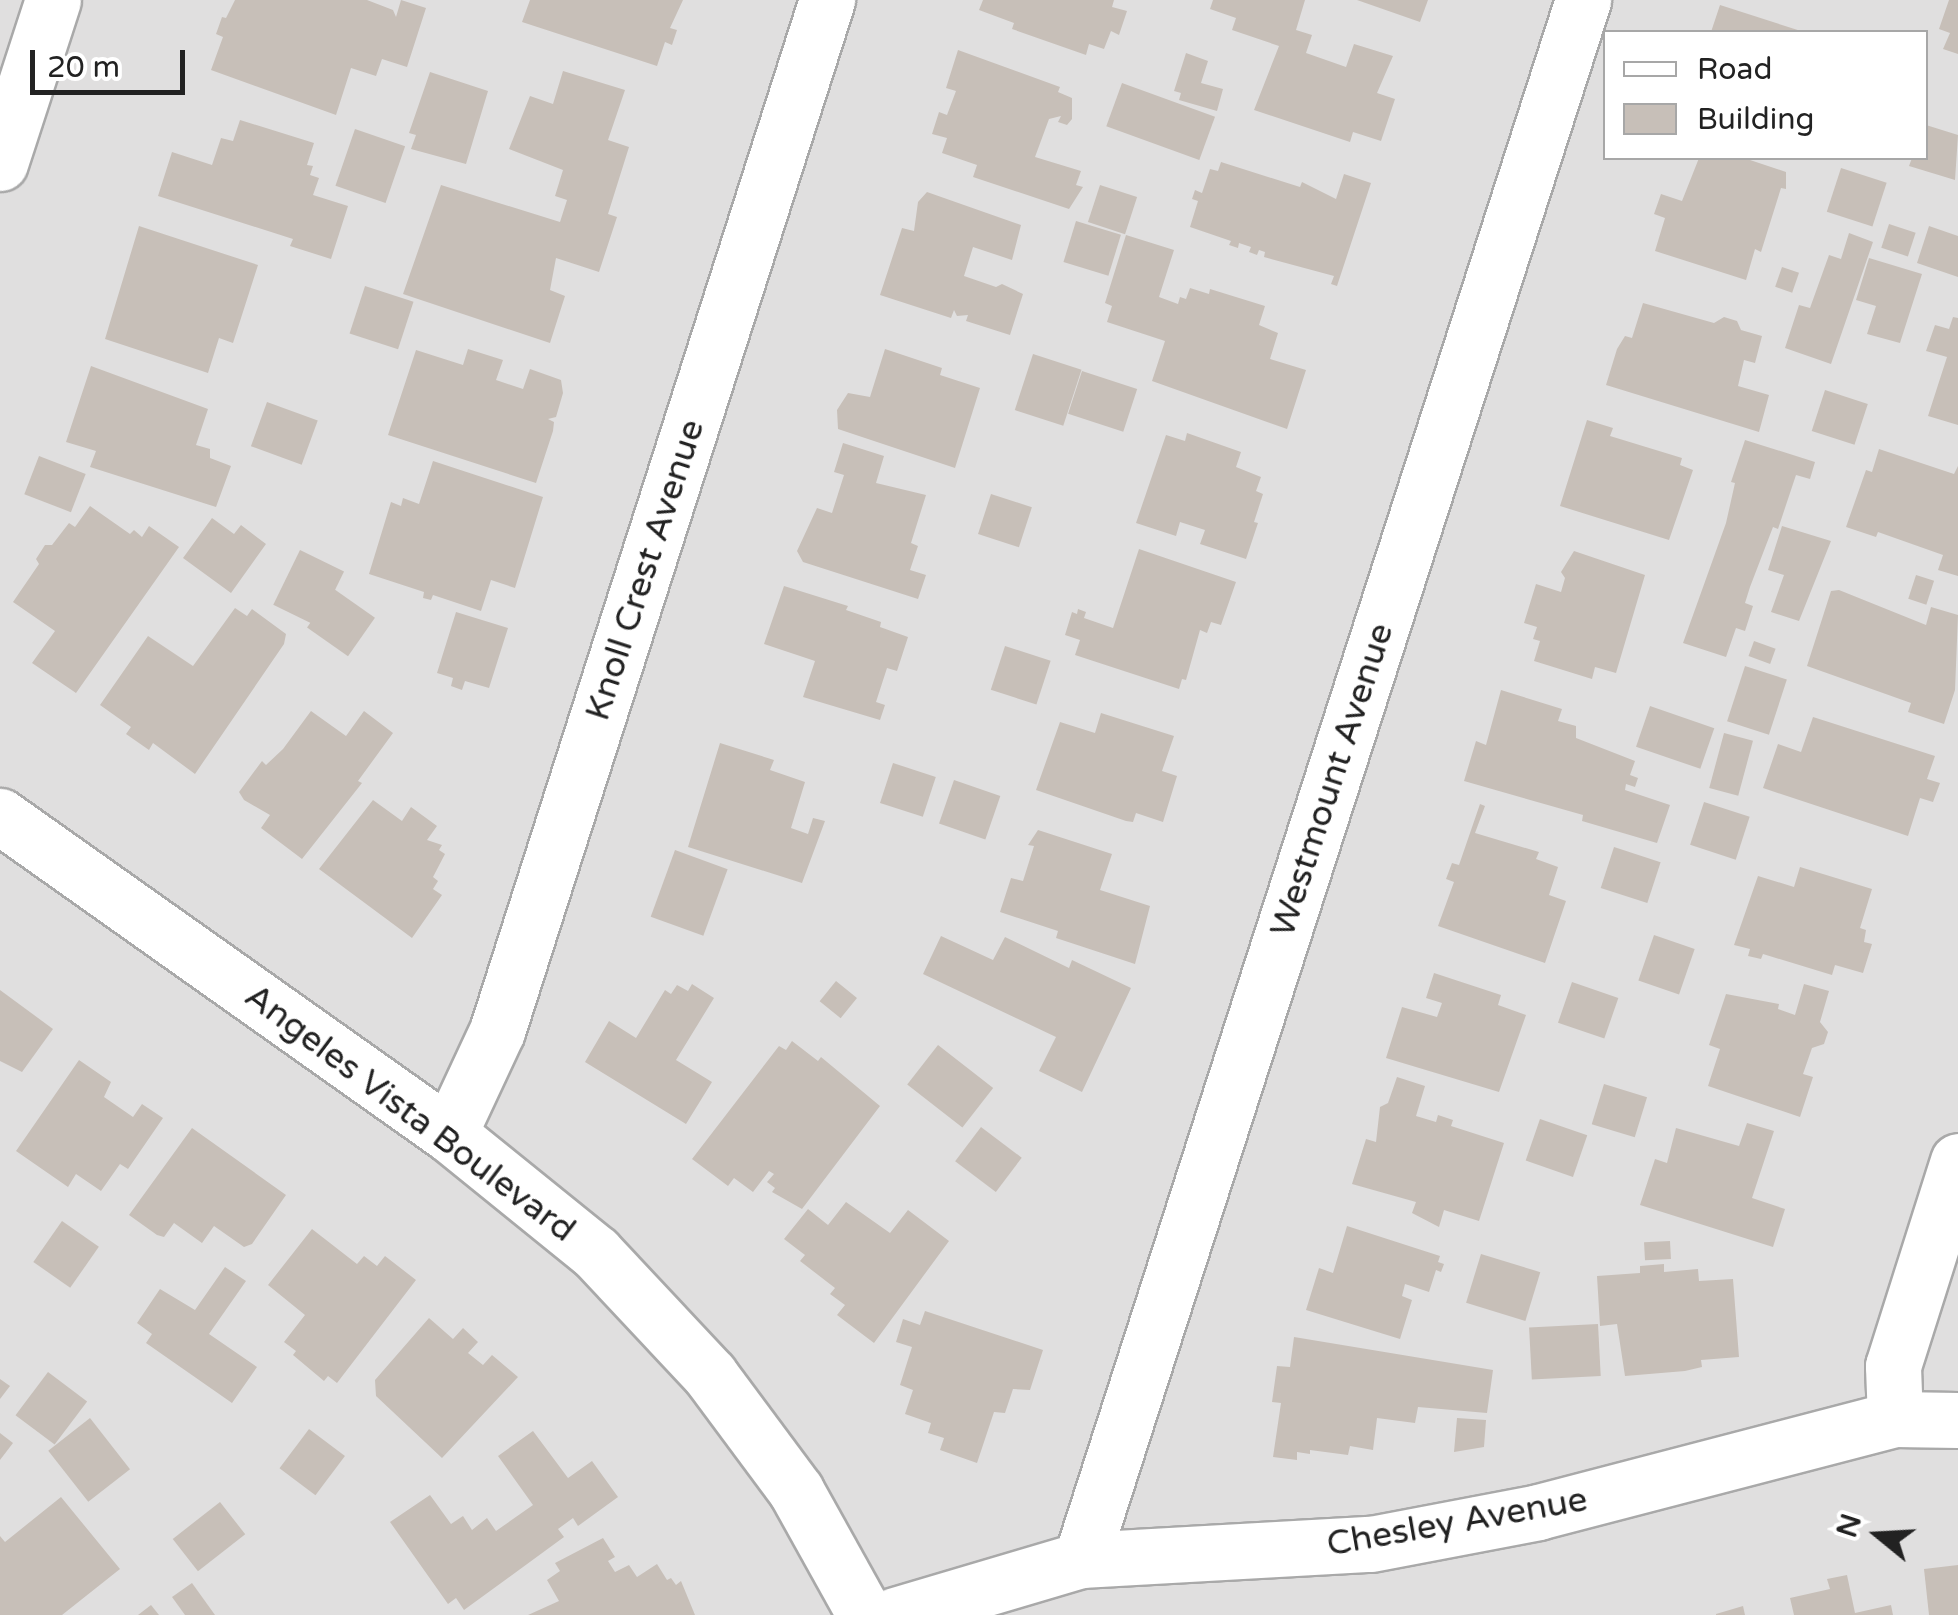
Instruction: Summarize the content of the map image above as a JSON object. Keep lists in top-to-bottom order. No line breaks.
{"streets":{"street":["Knoll Crest Avenue","Westmount Avenue","Angeles Vista Boulevard","Chesley Avenue"]},"crossings":[["Knoll Crest Avenue","Angeles Vista Boulevard"],["Westmount Avenue","Chesley Avenue"]],"legend":["Road","Building"],"scale_bar":"20 m","north":"left"}
